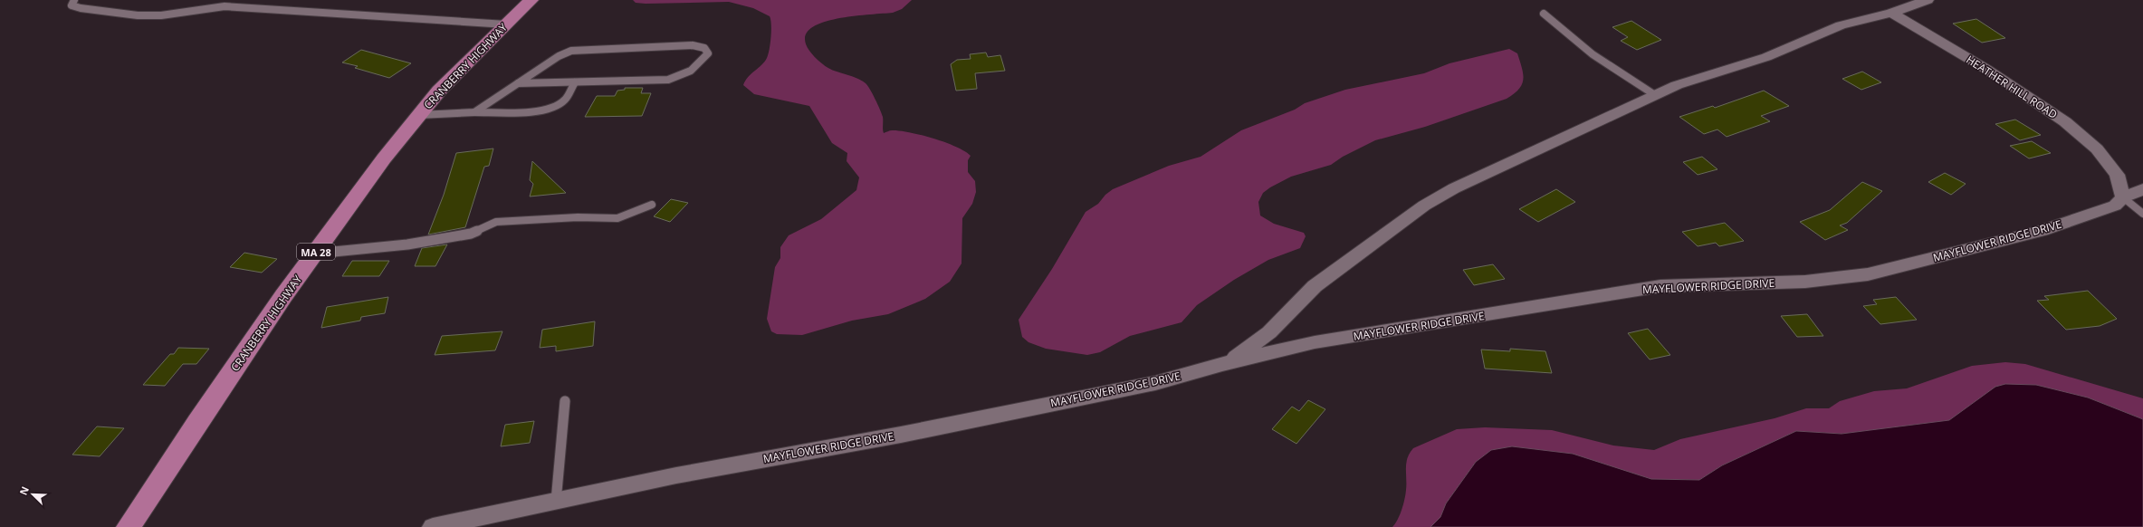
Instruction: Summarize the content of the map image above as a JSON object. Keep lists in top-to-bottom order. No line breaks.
{"streets":{"main road":["CRANBERRY HIGHWAY","MA 28"],"street":["HEATHER HILL ROAD","MAYFLOWER RIDGE DRIVE"]},"crossings":[["HEATHER HILL ROAD","MAYFLOWER RIDGE DRIVE"]],"north":"top left"}
